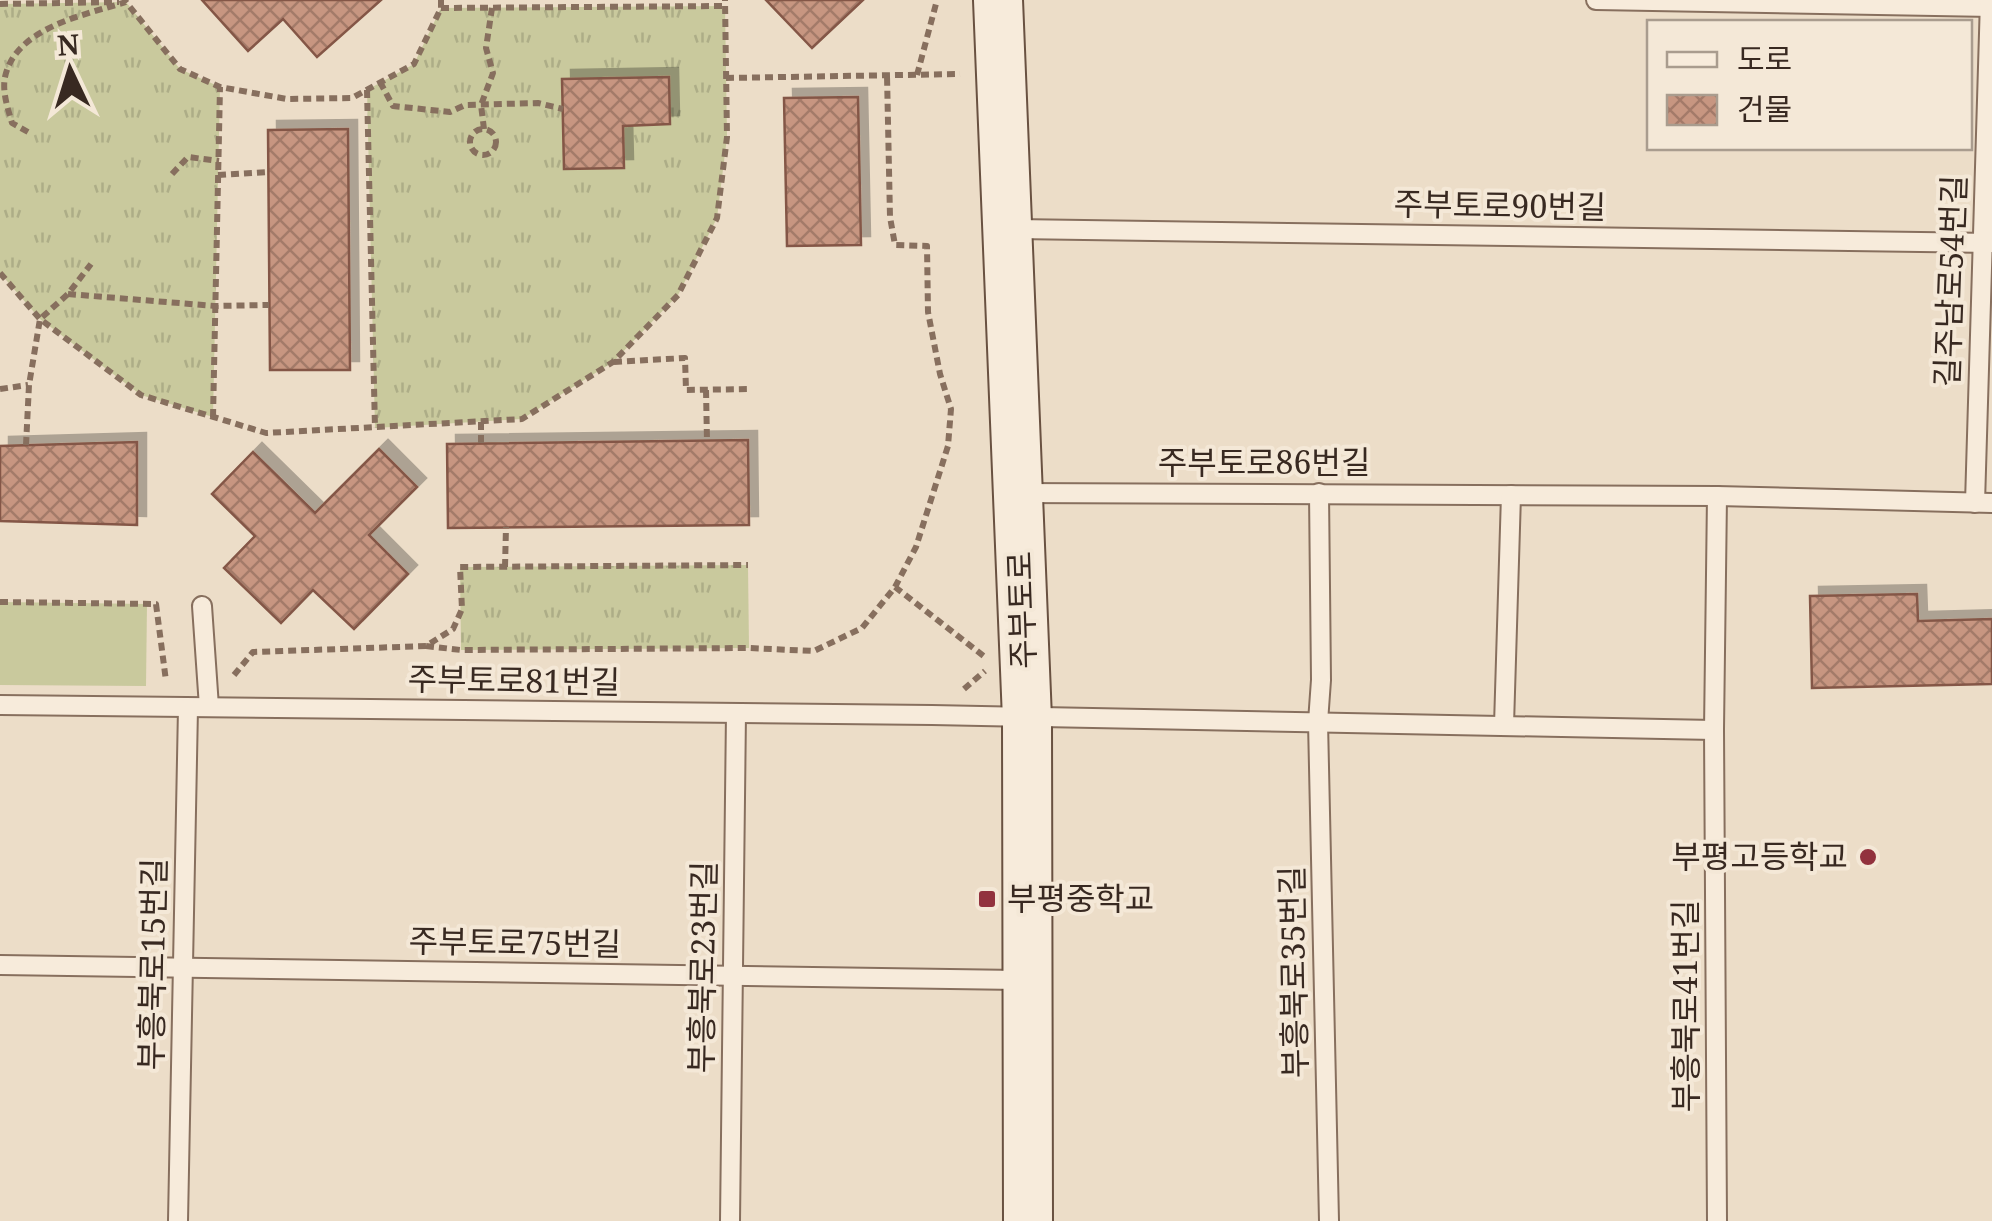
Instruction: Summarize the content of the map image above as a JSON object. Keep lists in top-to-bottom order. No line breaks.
{"streets":{"main road":["주부토로"],"lane":["주부토로90번길","길주남로54번길","주부토로86번길","주부토로81번길","주부토로75번길","부흥북로15번길","부흥북로23번길","부흥북로35번길","부흥북로41번길"]},"crossings":[["주부토로90번길","길주남로54번길"],["주부토로90번길","주부토로"],["길주남로54번길","주부토로86번길"],["주부토로86번길","주부토로"],["주부토로86번길","부흥북로35번길"],["주부토로86번길","부흥북로41번길"],["주부토로","주부토로81번길"],["주부토로","주부토로75번길"],["주부토로81번길","부흥북로15번길"],["주부토로81번길","부흥북로23번길"],["주부토로81번길","부흥북로35번길"],["주부토로75번길","부흥북로15번길"],["주부토로75번길","부흥북로23번길"]],"places":{"other":["부평고등학교"],"transit":["부평중학교"]},"legend":["도로","건물"],"north":"top"}
